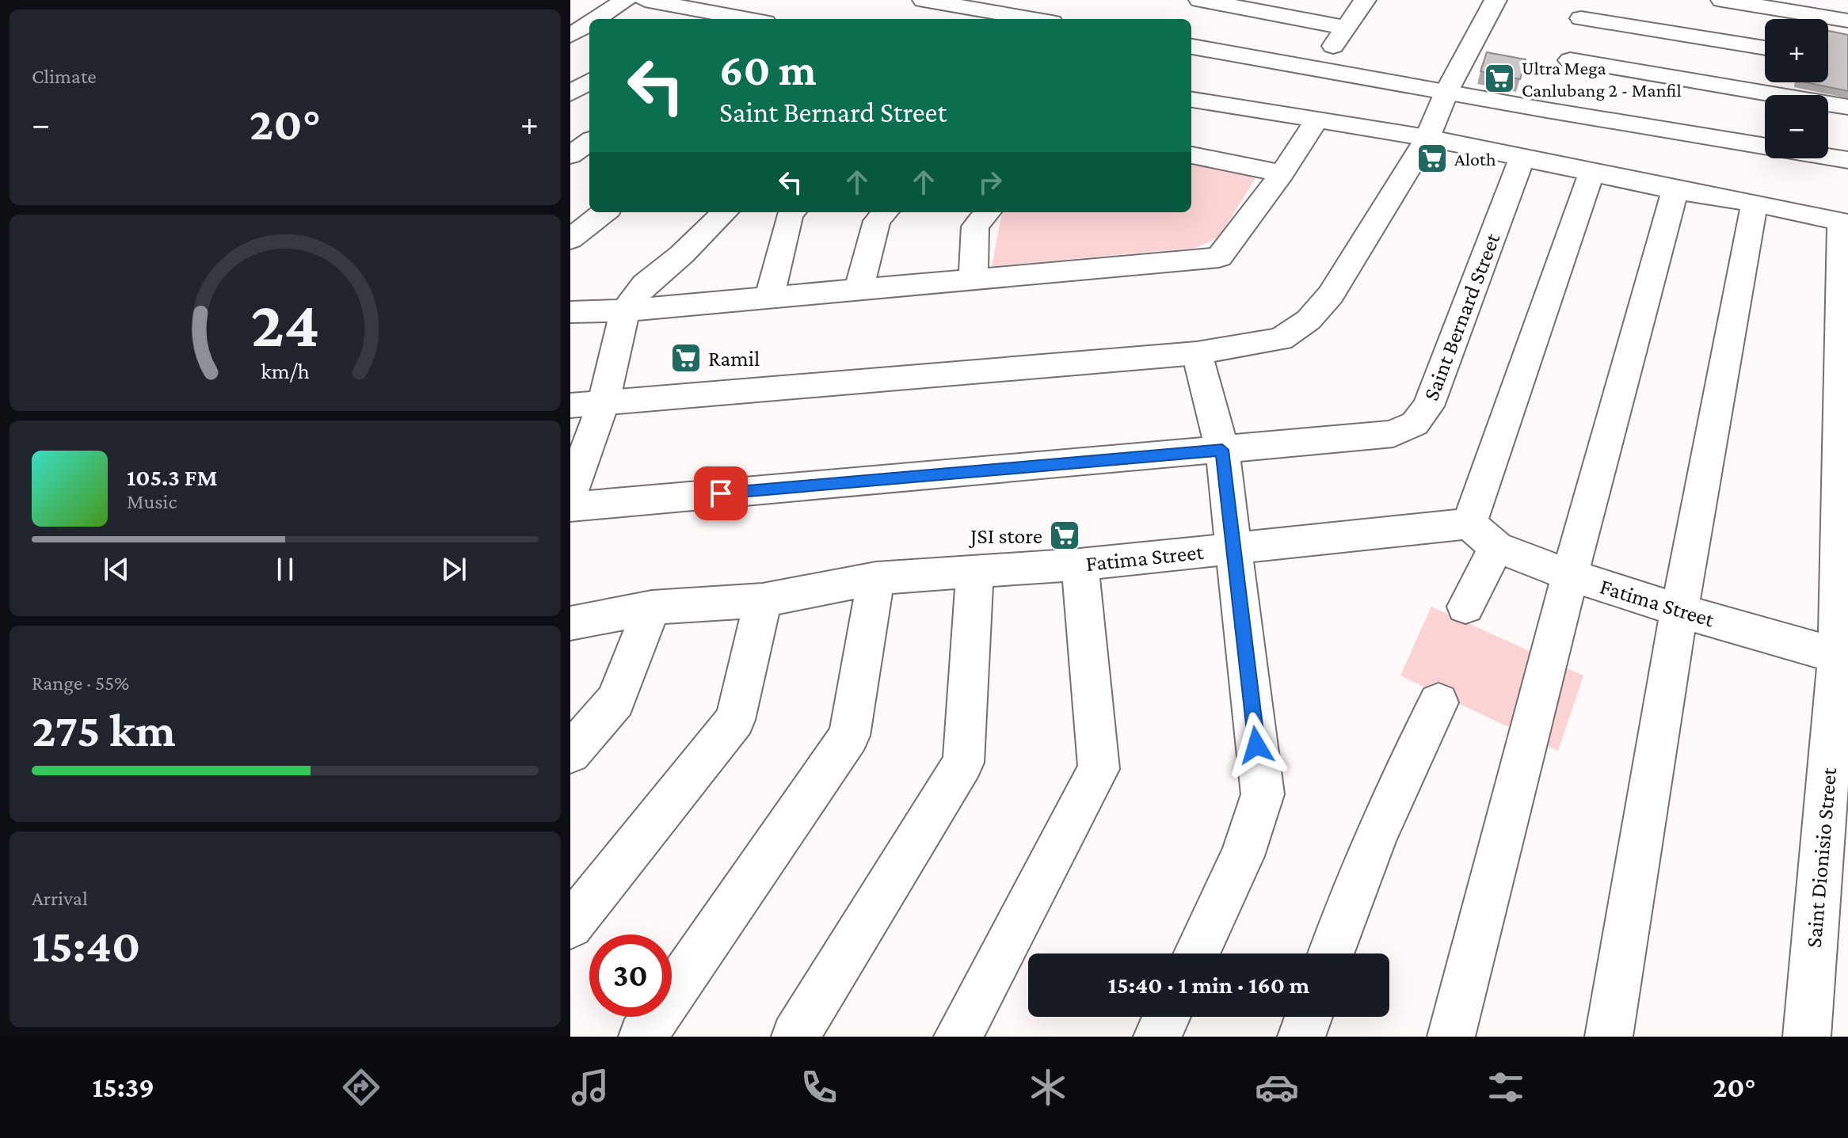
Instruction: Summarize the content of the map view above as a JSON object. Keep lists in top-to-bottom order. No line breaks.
{"streets":{"street":["Saint Bernard Street","Fatima Street","Saint Dionisio Street"]},"crossings":[["Fatima Street","Saint Dionisio Street"]],"places":{"supermarket":["Ultra Mega Canlubang 2 - Manfil","Aloth","Ramil","JSI store"]},"page":{"tile":["Climate",["Range · 55%","275 km"],["Arrival","15:40"]],"map_buttons":["+","−"],"turn":["60 m","Saint Bernard Street"],"heat":["−","20°","+"],"song":["105.3 FM","Music"],"limit":"30","trip":"15:40 · 1 min · 160 m","tabs":["15:39","20°"],"gauge":["24","km/h"]}}
